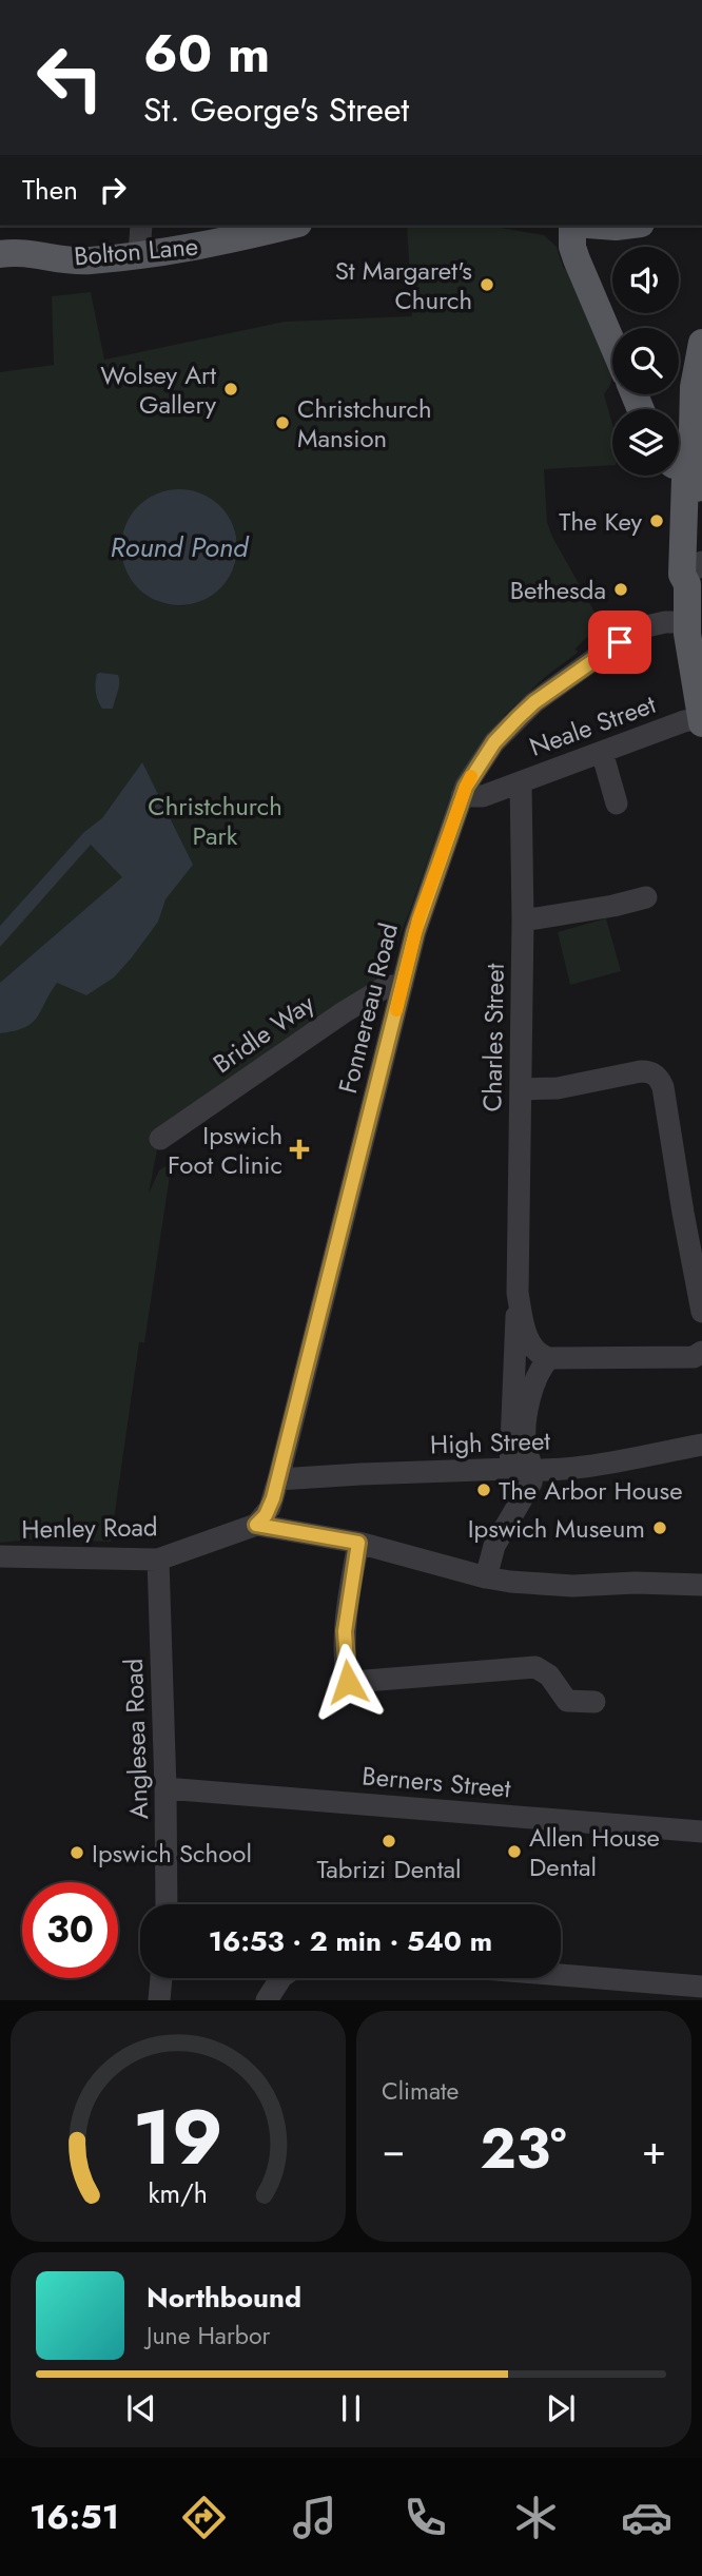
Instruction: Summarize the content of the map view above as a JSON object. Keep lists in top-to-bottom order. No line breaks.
{"streets":{"main road":["Bolton Lane"],"street":["Neale Street","Fonnereau Road","Bridle Way","Charles Street","High Street","Henley Road","Anglesea Road","Berners Street"]},"crossings":[["Neale Street","Fonnereau Road"],["Neale Street","Charles Street"],["Fonnereau Road","Bridle Way"],["Fonnereau Road","High Street"],["Charles Street","High Street"],["Henley Road","Anglesea Road"],["Anglesea Road","Berners Street"]],"water":["Round Pond"],"parks":["Christchurch Park"],"places":{"other":["St Margaret's Church","Wolsey Art Gallery","Christchurch Mansion","The Key","Bethesda","The Arbor House","Ipswich Museum","Tabrizi Dental","Allen House Dental","Ipswich School"],"health":["Ipswich Foot Clinic"]},"page":{"turn":["60 m","St. George's Street"],"then":"Then","limit":"30","trip":"16:53 · 2 min · 540 m","tile":"Climate","heat":["−","23°","+"],"song":["Northbound","June Harbor"],"tabs":"16:51","gauge":["19","km/h"]}}
